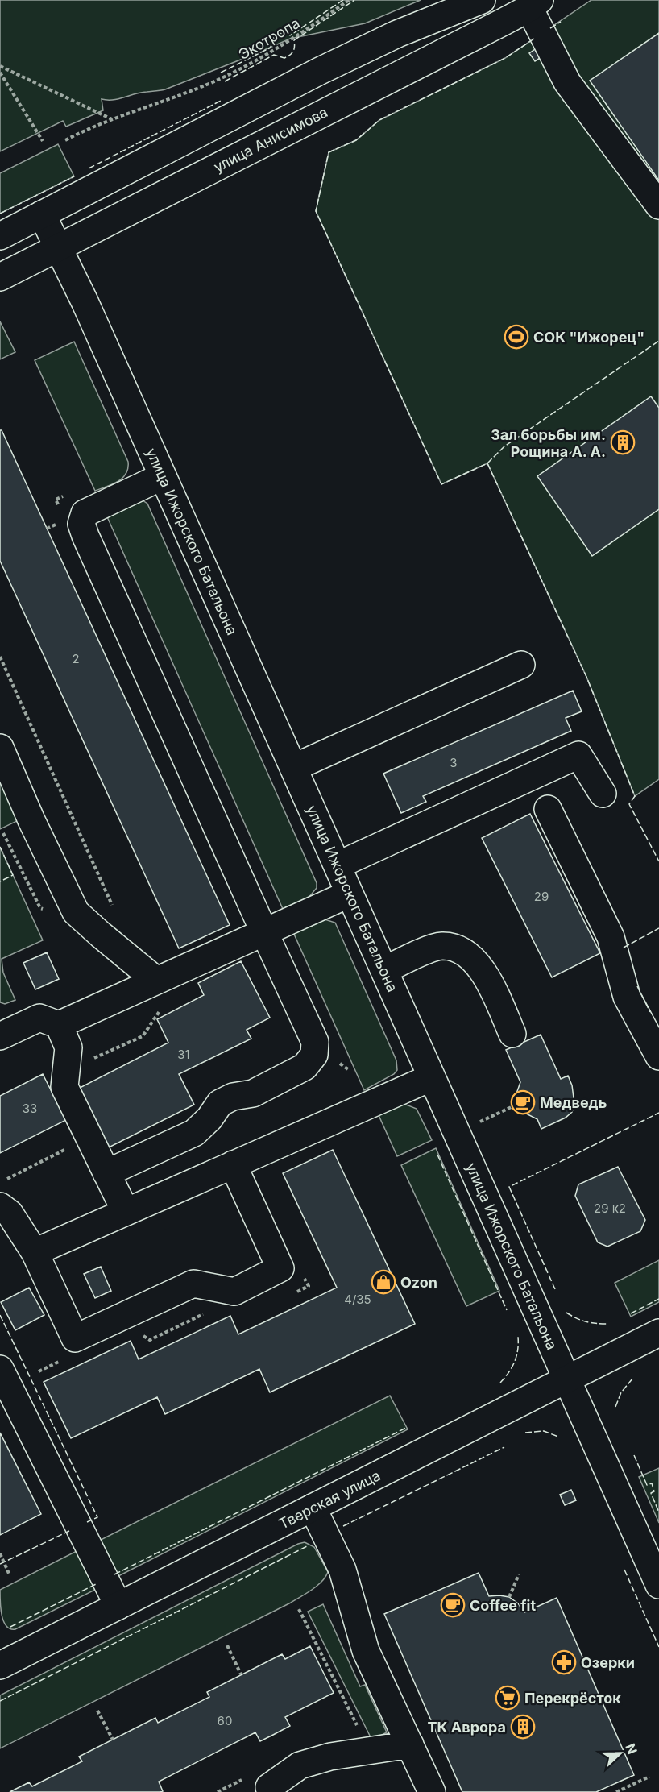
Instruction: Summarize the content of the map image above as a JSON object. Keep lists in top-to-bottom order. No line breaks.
{"streets":{"main road":["улица Анисимова","улица Ижорского Батальона","Тверская улица"],"path":["Экотропа"]},"crossings":[["улица Анисимова","улица Ижорского Батальона"],["улица Ижорского Батальона","Тверская улица"]],"places":{"sports":["СОК \"Ижорец\""],"building":["Зал борьбы им. Рощина А. А.","ТК Аврора"],"cafe":["Медведь","Coffee fit"],"shop":["Ozon"],"pharmacy":["Озерки"],"supermarket":["Перекрёсток"]},"house_numbers":["2","3","29","31","33","29 к2","4/35","60"],"north":"right"}
